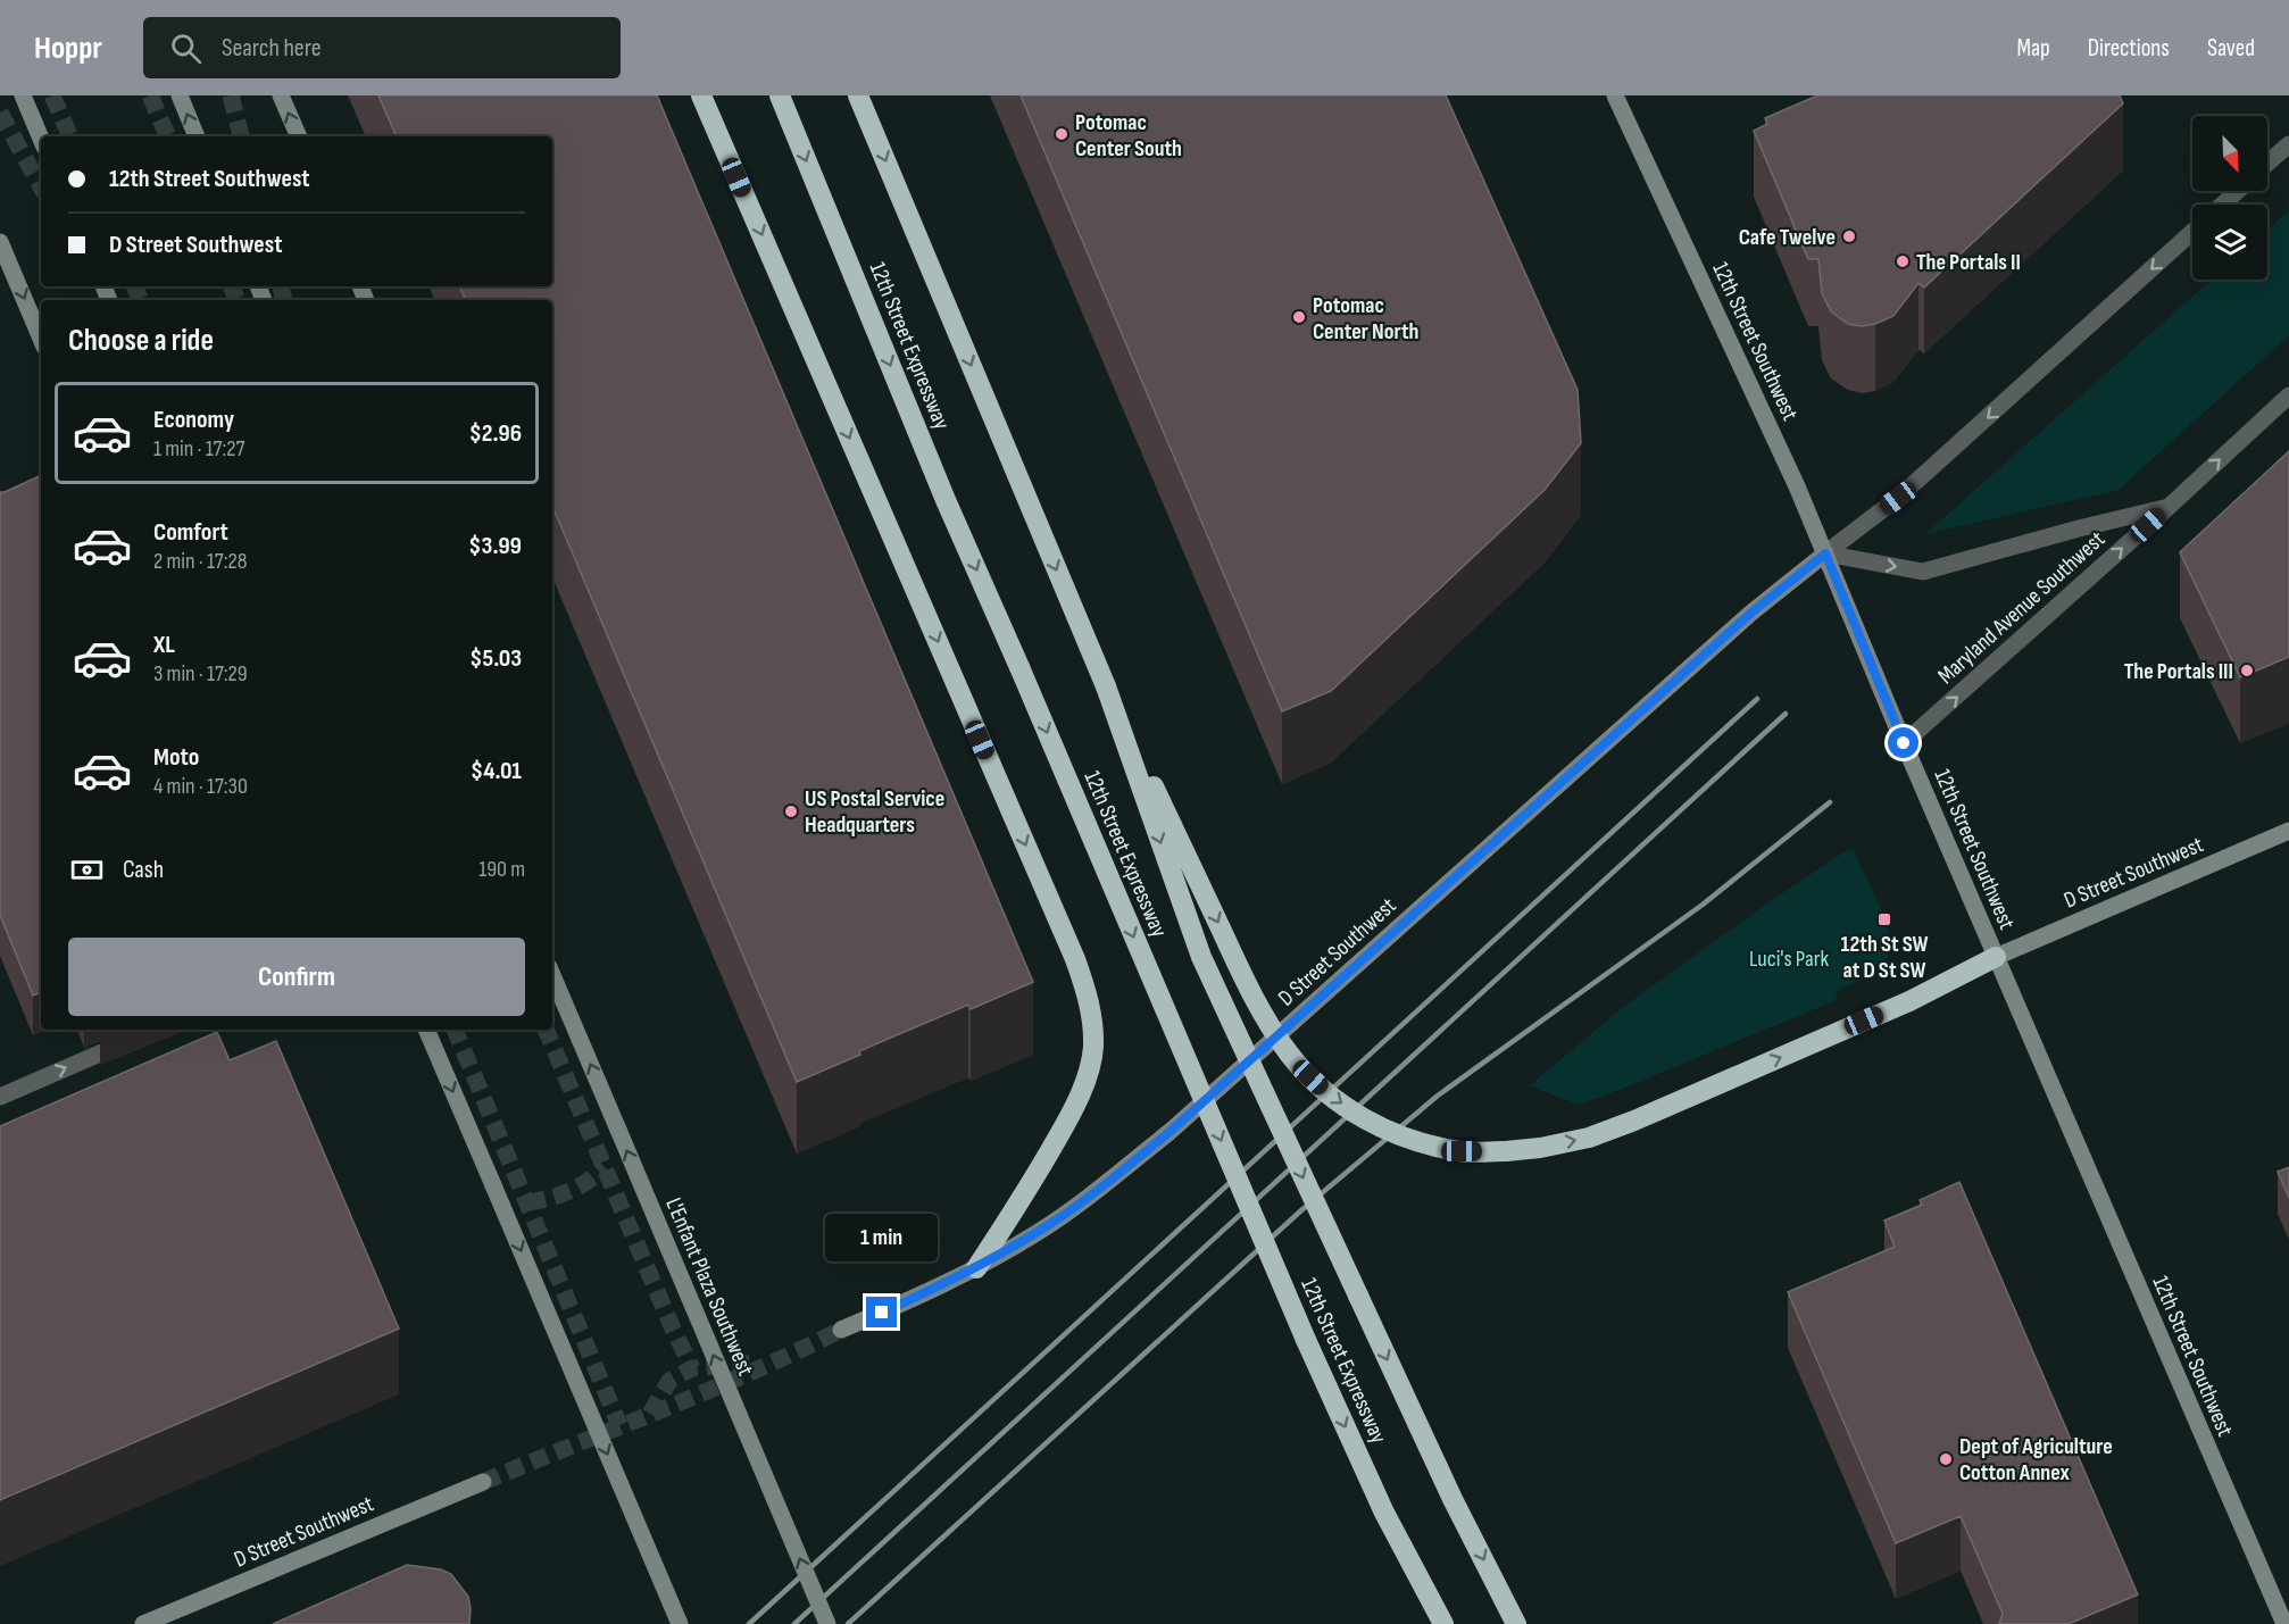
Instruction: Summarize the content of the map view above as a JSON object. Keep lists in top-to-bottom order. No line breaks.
{"streets":{"highway":["12th Street Expressway"],"street":["12th Street Southwest","Maryland Avenue Southwest","D Street Southwest","L'Enfant Plaza Southwest"]},"crossings":[["12th Street Southwest","Maryland Avenue Southwest"],["12th Street Southwest","D Street Southwest"]],"one_way":["Maryland Avenue Southwest"],"parks":["Luci's Park"],"places":{"other":["Potomac Center South","Cafe Twelve","The Portals II","Potomac Center North","The Portals III","US Postal Service Headquarters","Dept of Agriculture Cotton Annex"],"transit":["12th St SW at D St SW"]},"north":"bottom right","page":{"header":"Hoppr","search":"Search here","nav":["Map","Directions","Saved"],"banner":["12th Street Southwest","D Street Southwest"],"heading":"Choose a ride","list":[{"name":"Economy","note":"1 min · 17:27","value":"$2.96"},{"name":"Comfort","note":"2 min · 17:28","value":"$3.99"},{"name":"XL","note":"3 min · 17:29","value":"$5.03"},{"name":"Moto","note":"4 min · 17:30","value":"$4.01"}],"pay":["Cash","190 m"],"buttons":"Confirm","bubble":"1 min"}}
